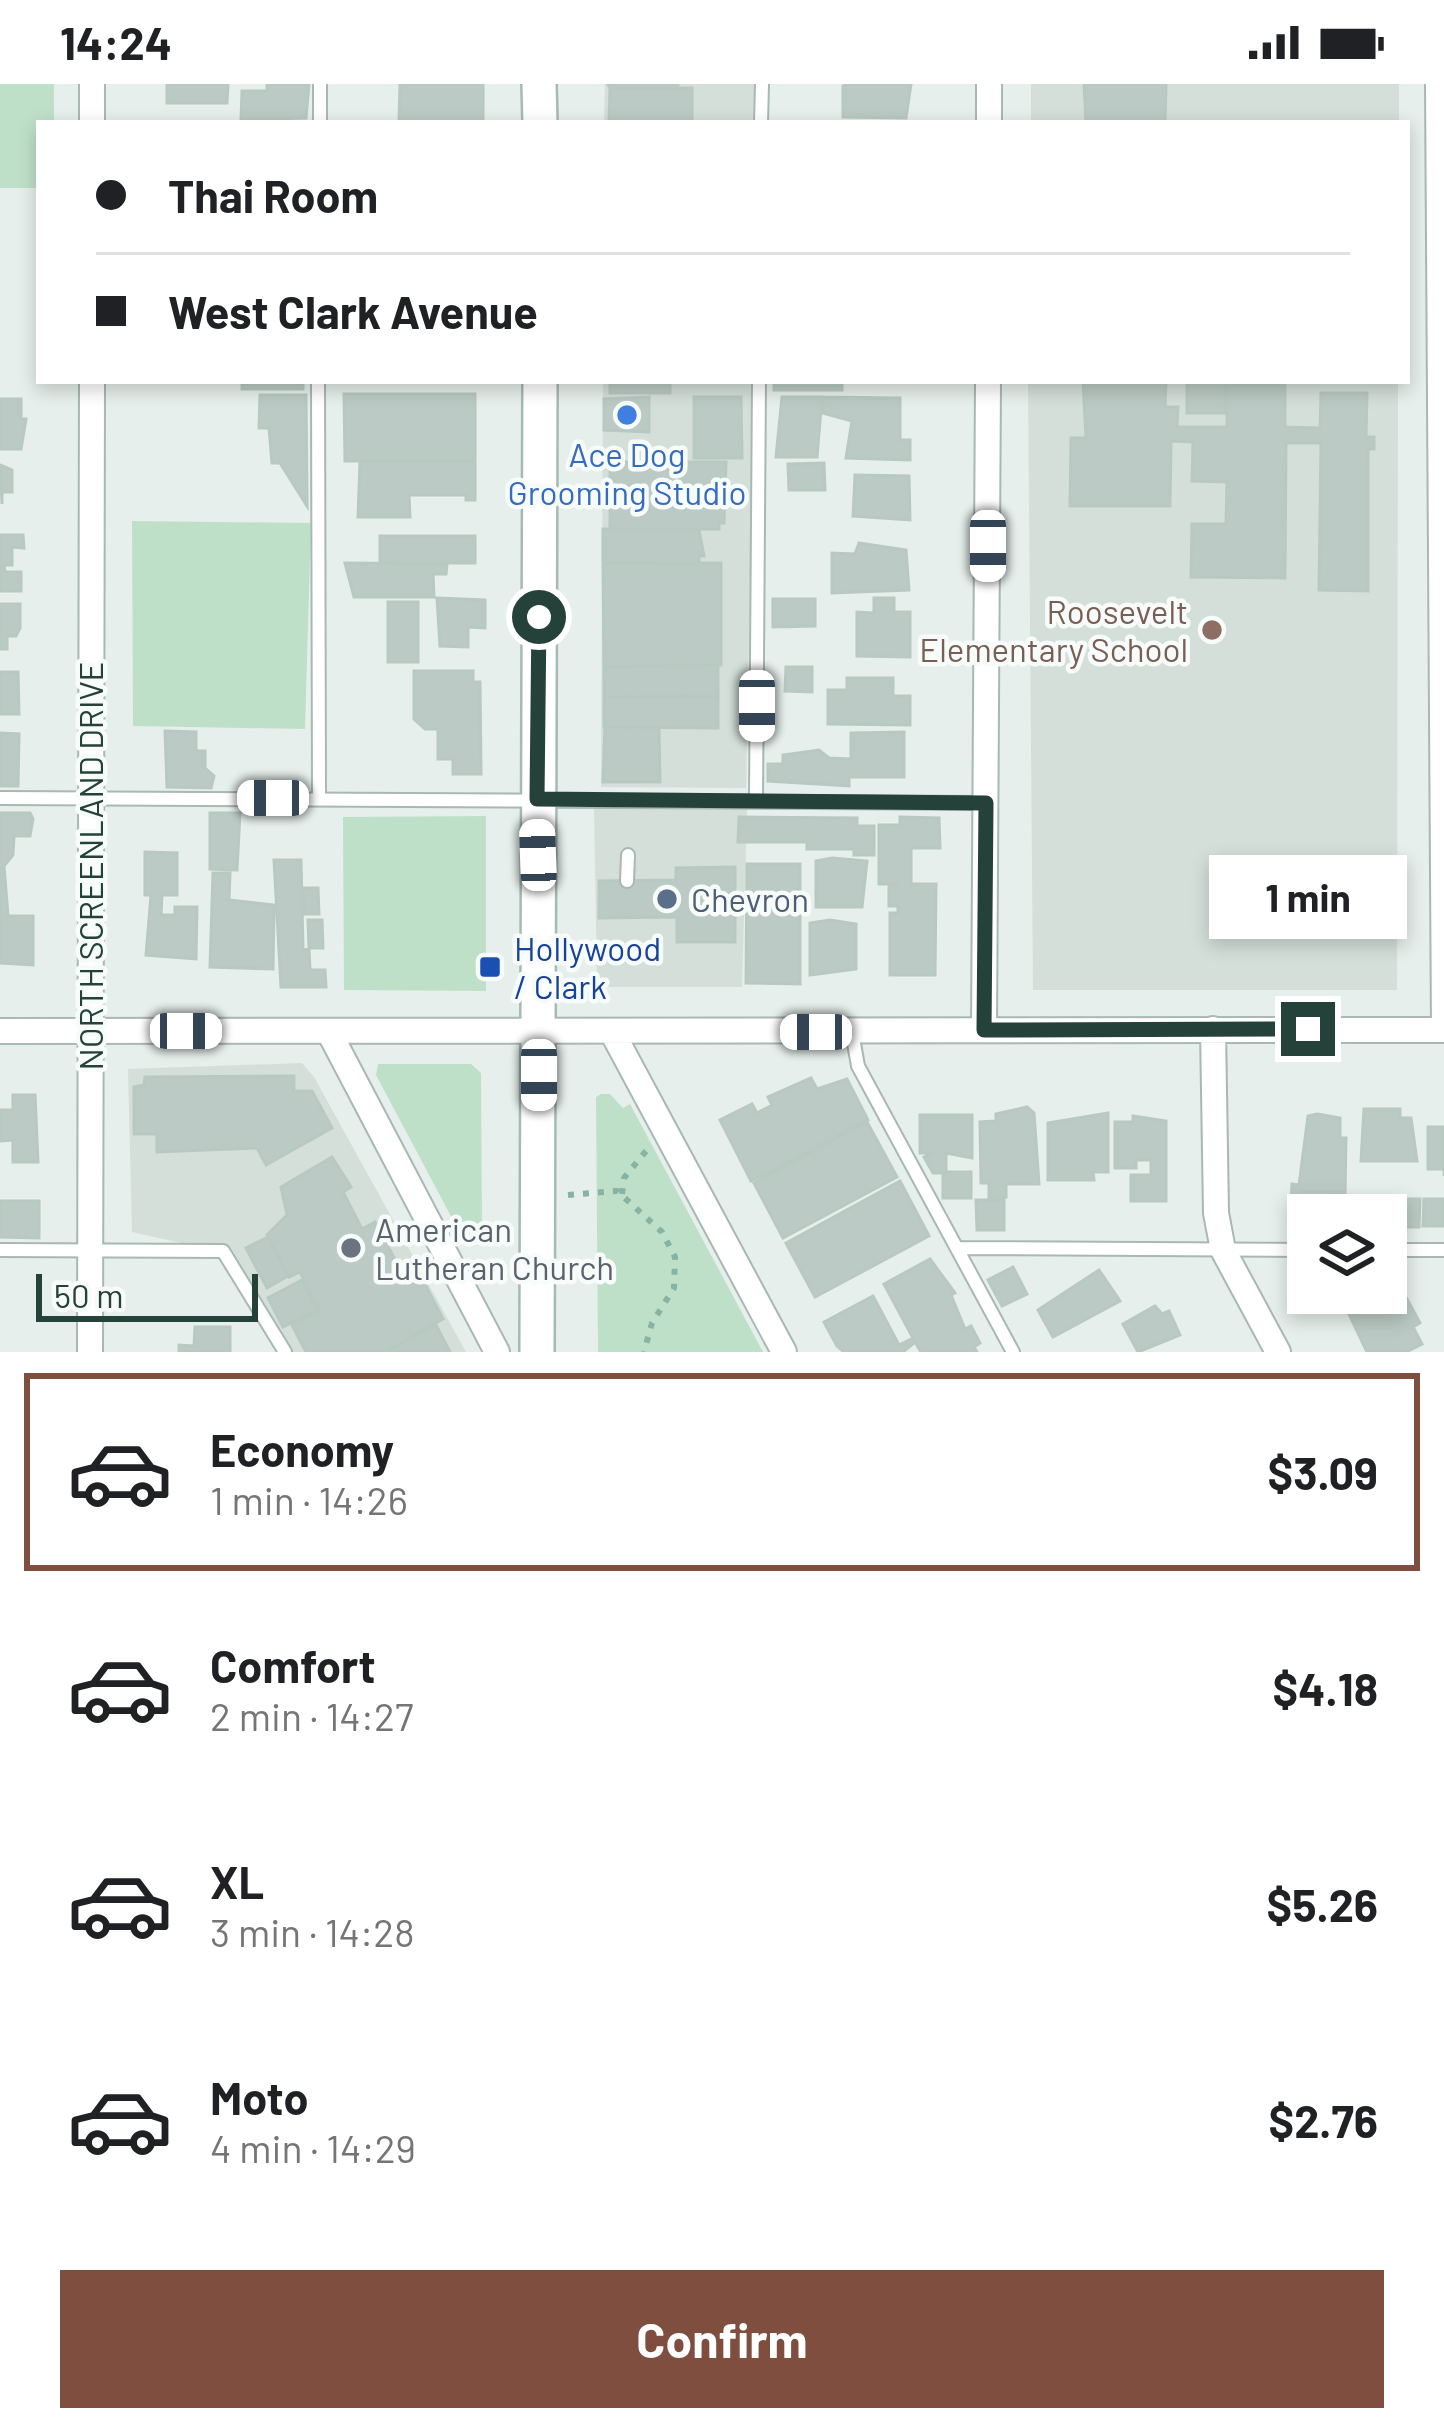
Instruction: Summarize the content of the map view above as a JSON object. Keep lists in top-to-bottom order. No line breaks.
{"streets":{"street":["NORTH SCREENLAND DRIVE"]},"places":{"other":["Ace Dog Grooming Studio","Roosevelt Elementary School","Chevron","American Lutheran Church"],"transit":["Hollywood / Clark"]},"scale_bar":"50 m","page":{"status":"14:24","banner":["Thai Room","West Clark Avenue"],"bubble":"1 min","scale":"50 m","list":[{"name":"Economy","note":"1 min · 14:26","value":"$3.09"},{"name":"Comfort","note":"2 min · 14:27","value":"$4.18"},{"name":"XL","note":"3 min · 14:28","value":"$5.26"},{"name":"Moto","note":"4 min · 14:29","value":"$2.76"}],"buttons":"Confirm"}}
